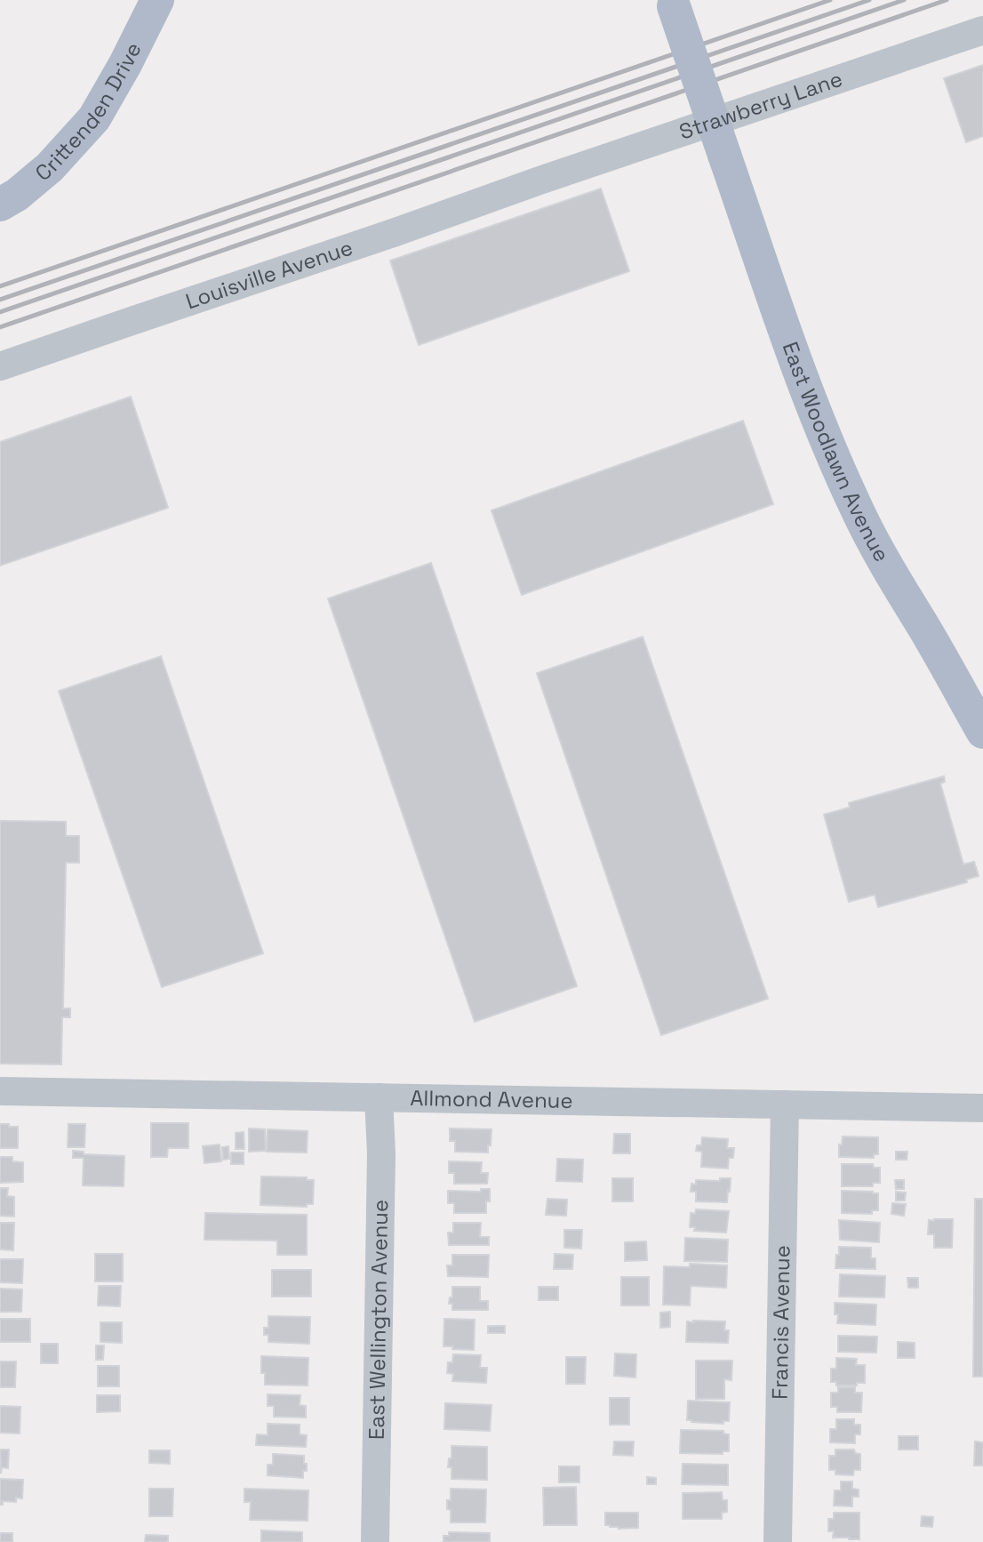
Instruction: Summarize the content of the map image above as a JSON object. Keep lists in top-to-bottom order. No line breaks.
{"streets":{"main road":["Crittenden Drive","East Woodlawn Avenue"],"street":["Strawberry Lane","Louisville Avenue","Allmond Avenue","East Wellington Avenue","Francis Avenue"]},"crossings":[["Strawberry Lane","Louisville Avenue"],["Allmond Avenue","East Wellington Avenue"],["Allmond Avenue","Francis Avenue"]]}
